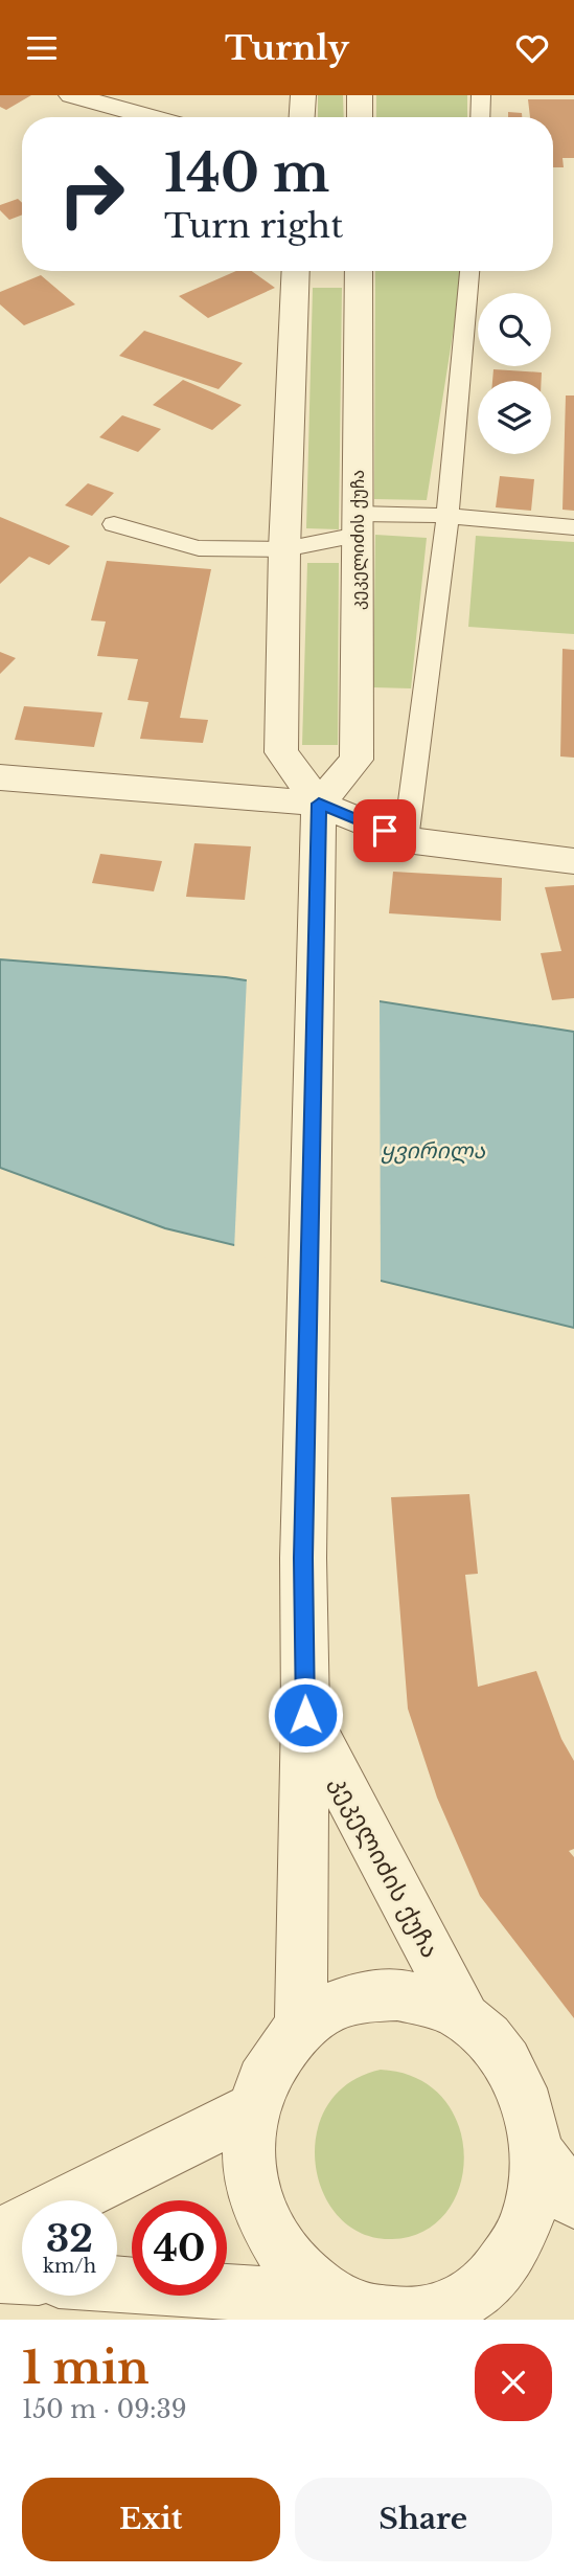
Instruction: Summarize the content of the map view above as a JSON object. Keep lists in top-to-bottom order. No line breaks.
{"streets":{"street":["კეკელიძის ქუჩა"]},"water":["ყვირილა"],"page":{"header":"Turnly","turn":["140 m","Turn right"],"speed":"32 km/h","limit":"40","heading":["1 min","150 m · 09:39"],"buttons":["Exit","Share"]}}
